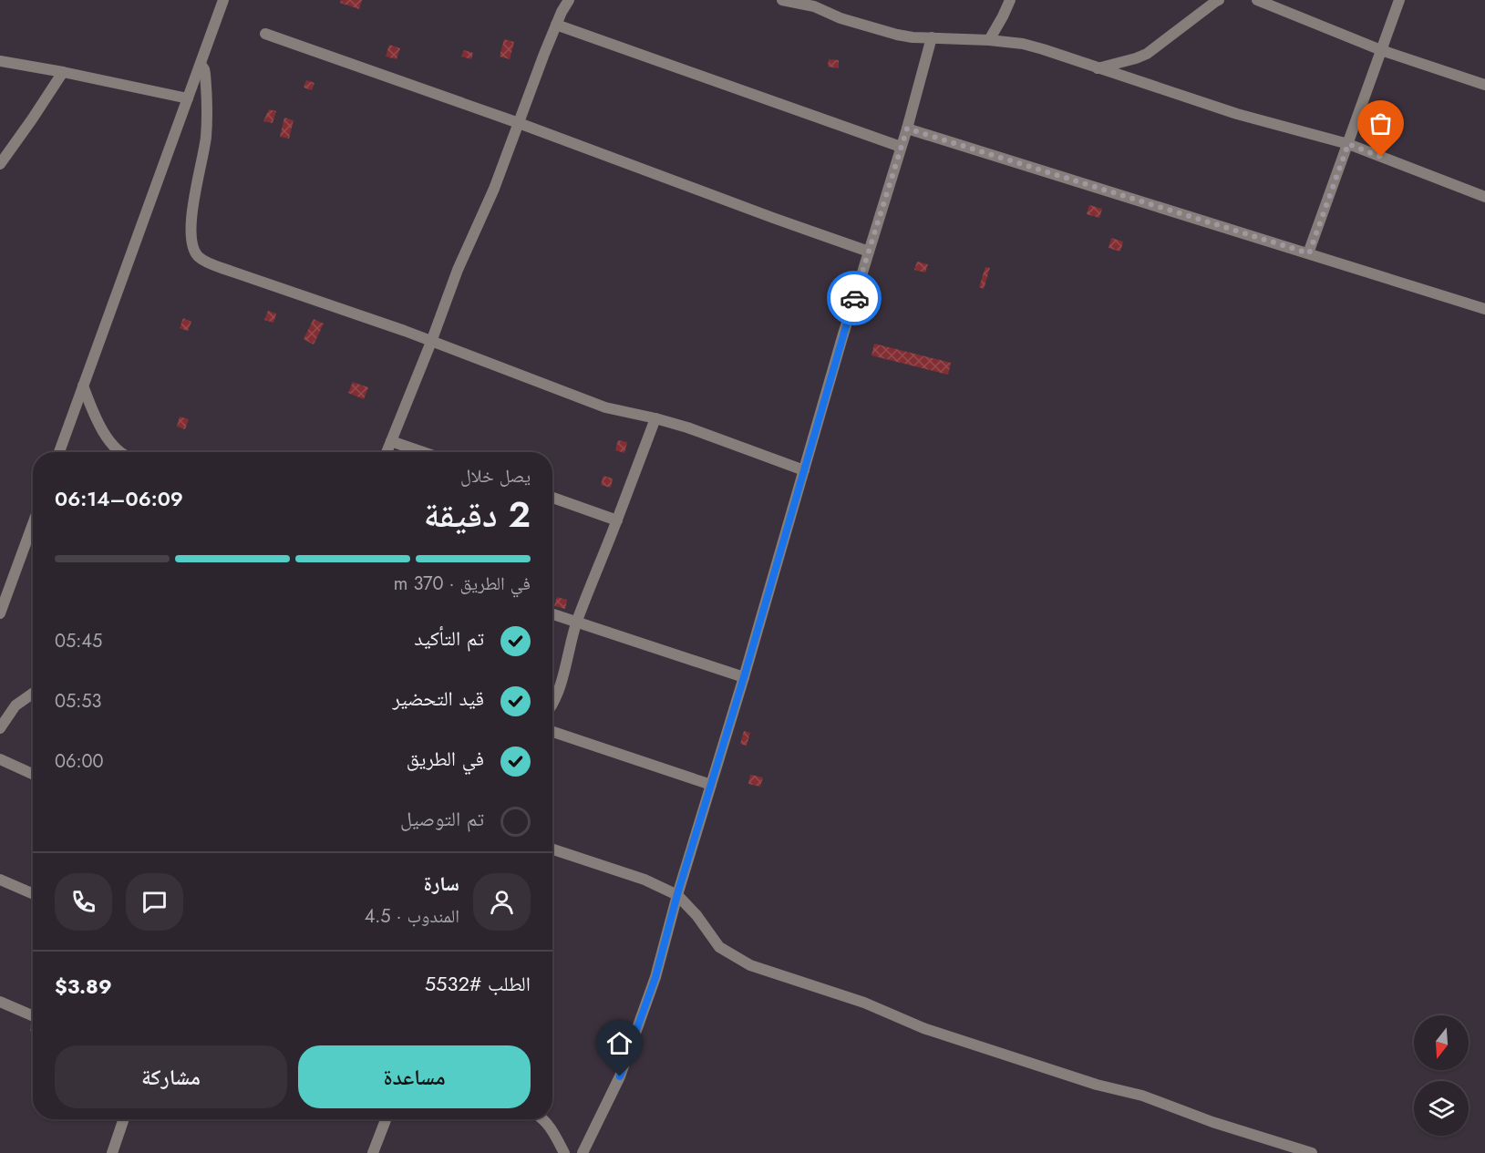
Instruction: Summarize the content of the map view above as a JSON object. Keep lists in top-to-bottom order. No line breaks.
{"north":"bottom","page":{"heading":["2 دقيقة","يصل خلال","06:09–06:14"],"panel":["سارة","المندوب · 4.5","الطلب #5532","$3.89"],"bar":"في الطريق · 370 m","list":[["تم التأكيد","05:45"],["قيد التحضير","05:53"],["في الطريق","06:00"],"تم التوصيل"],"buttons":["مساعدة","مشاركة"]}}
